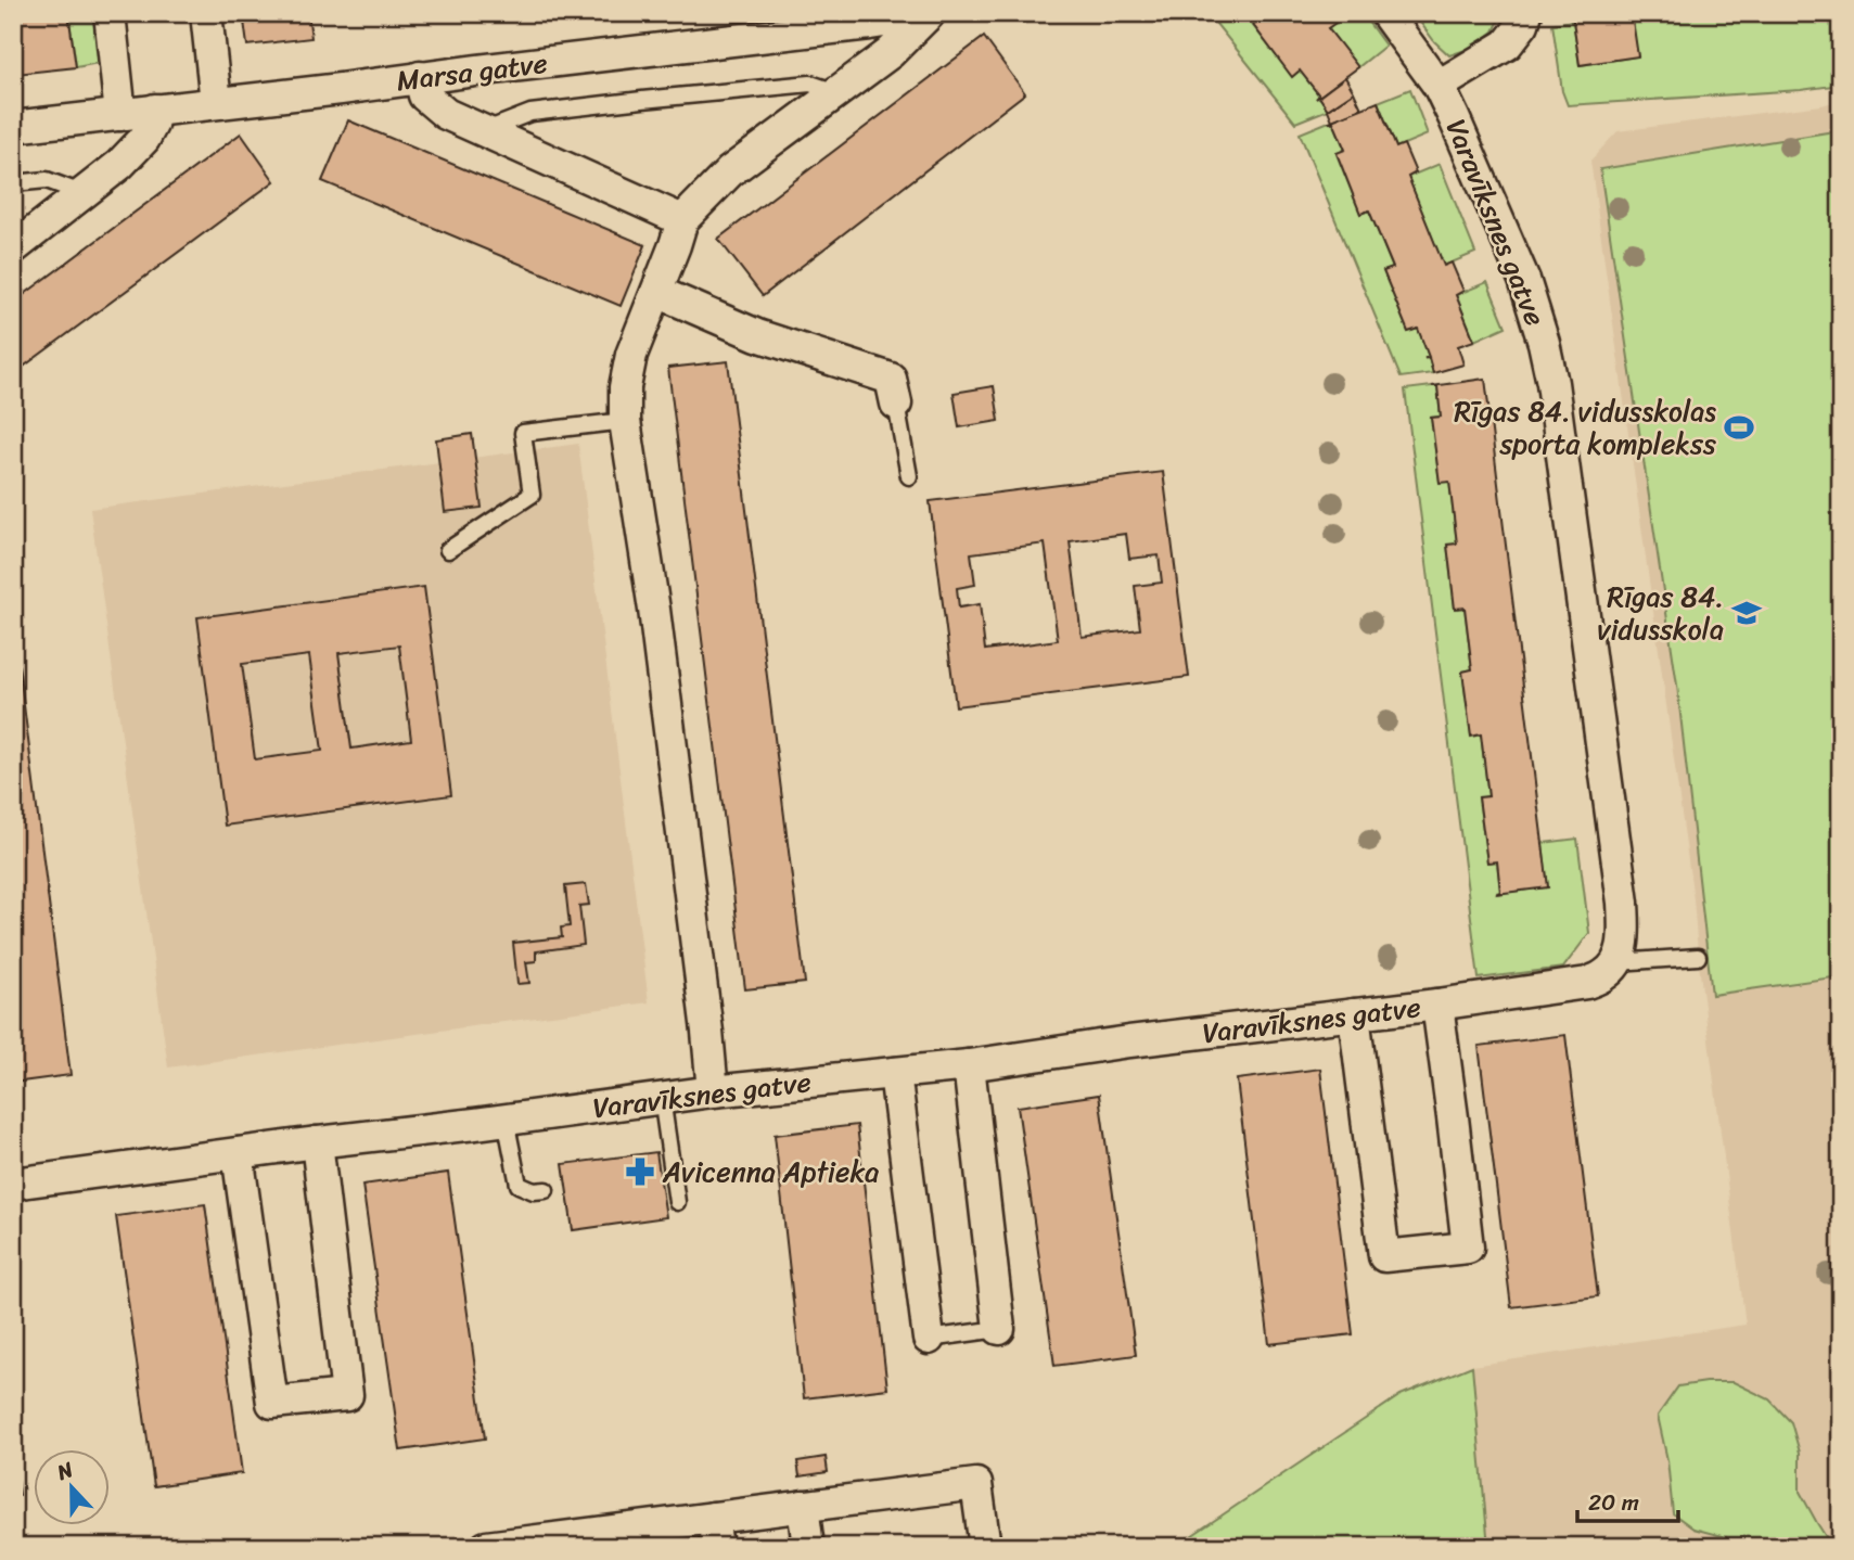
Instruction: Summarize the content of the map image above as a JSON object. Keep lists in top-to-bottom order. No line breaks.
{"streets":{"street":["Marsa gatve","Varavīksnes gatve"]},"places":{"sports":["Rīgas 84. vidusskolas sporta komplekss"],"school or university":["Rīgas 84. vidusskola"],"pharmacy":["Avicenna Aptieka"]},"scale_bar":"20 m","north":"top"}
